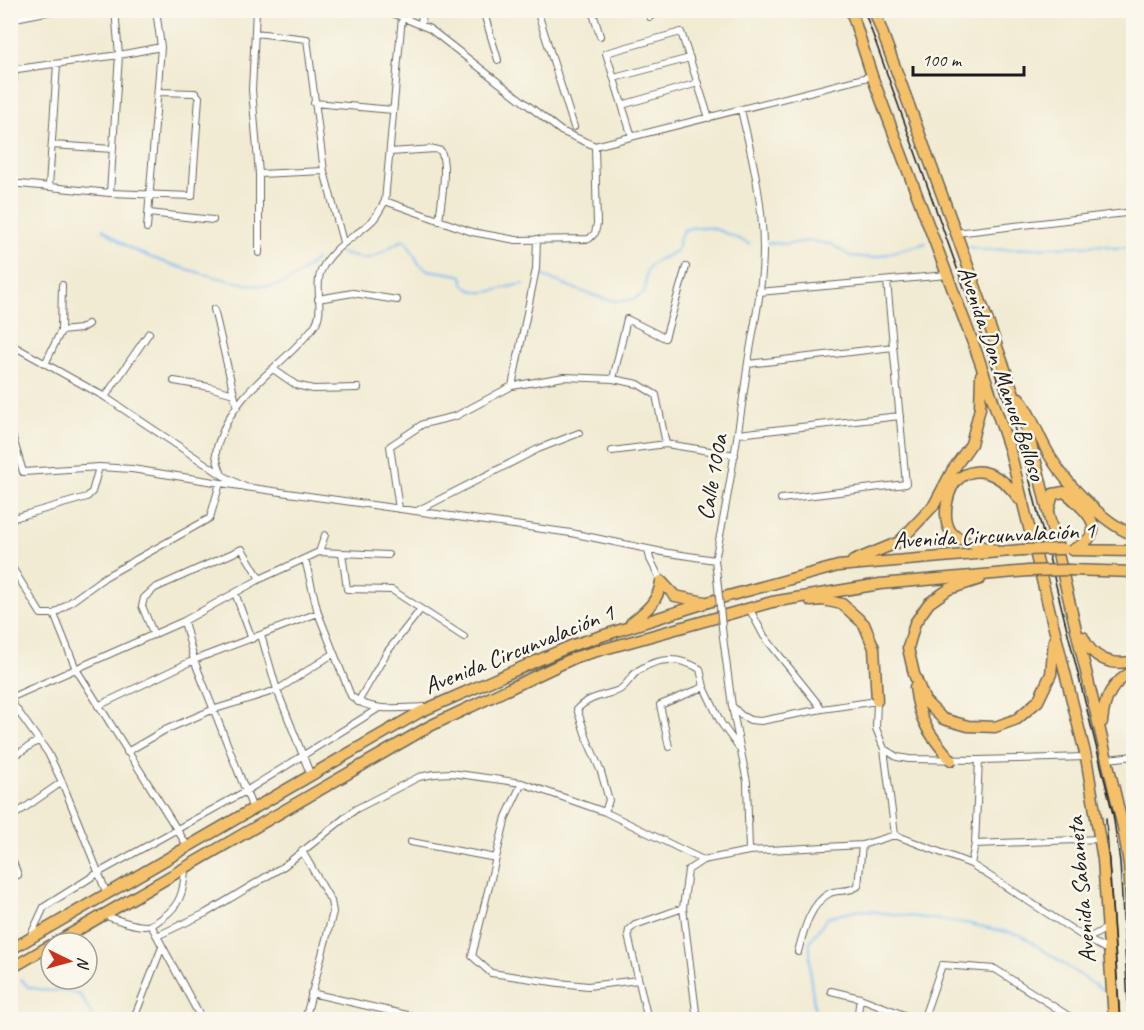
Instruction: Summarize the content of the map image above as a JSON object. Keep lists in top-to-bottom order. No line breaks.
{"streets":{"main road":["Avenida Don Manuel Belloso","Avenida Circunvalación 1","Avenida Sabaneta"],"street":["Calle 100a"]},"crossings":[["Avenida Don Manuel Belloso","Avenida Sabaneta"]],"scale_bar":"100 m","north":"right"}
